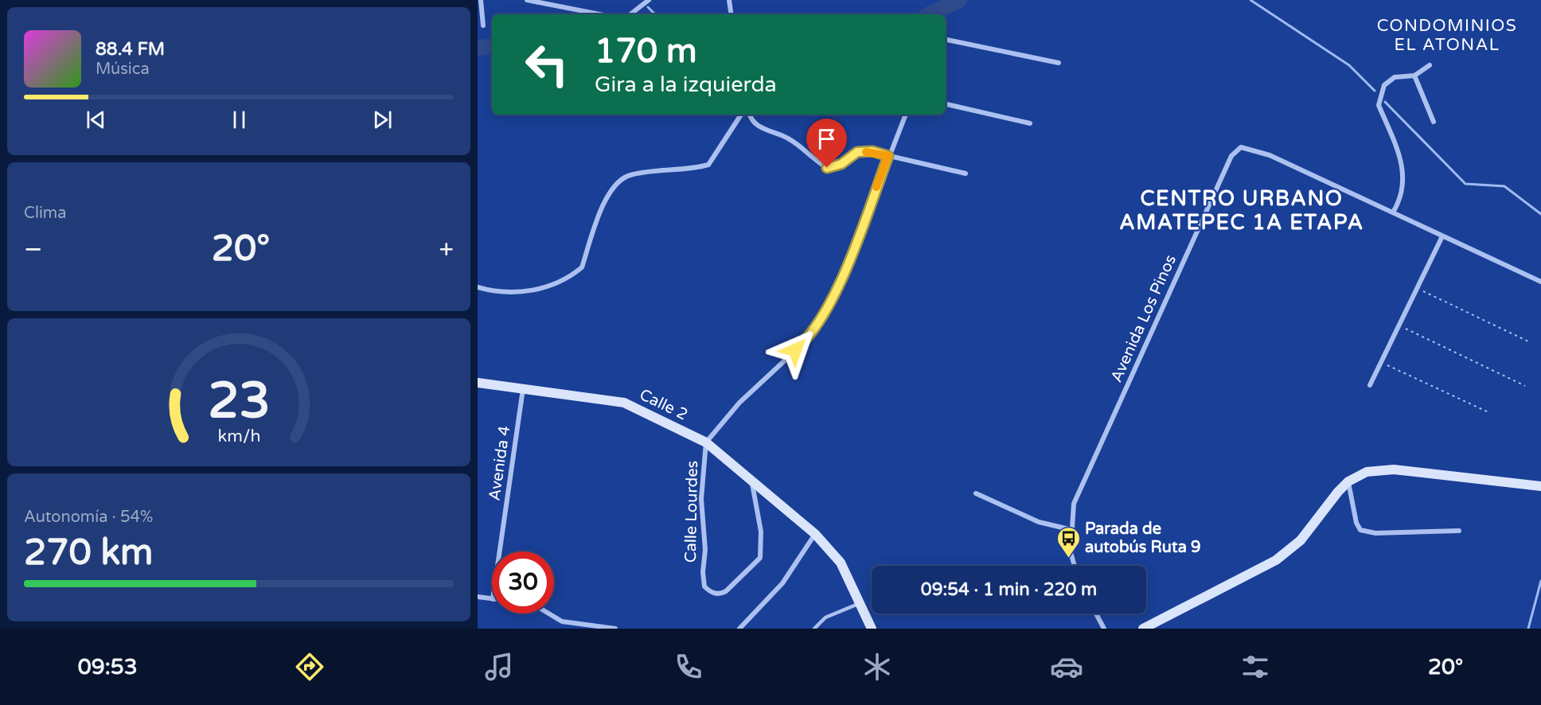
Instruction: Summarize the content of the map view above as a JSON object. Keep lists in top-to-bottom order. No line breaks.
{"streets":{"street":["Avenida Los Pinos","Calle 2","Avenida 4","Calle Lourdes"]},"crossings":[["Calle 2","Avenida 4"],["Calle 2","Calle Lourdes"]],"districts":["CONDOMINIOS EL ATONAL","CENTRO URBANO AMATEPEC 1A ETAPA"],"places":{"bus stop":["Parada de autobús Ruta 9"]},"page":{"turn":["170 m","Gira a la izquierda"],"song":["88.4 FM","Música"],"tile":["Clima",["Autonomía · 54%","270 km"]],"heat":["−","20°","+"],"limit":"30","trip":"09:54 · 1 min · 220 m","tabs":["09:53","20°"],"gauge":["23","km/h"]}}
